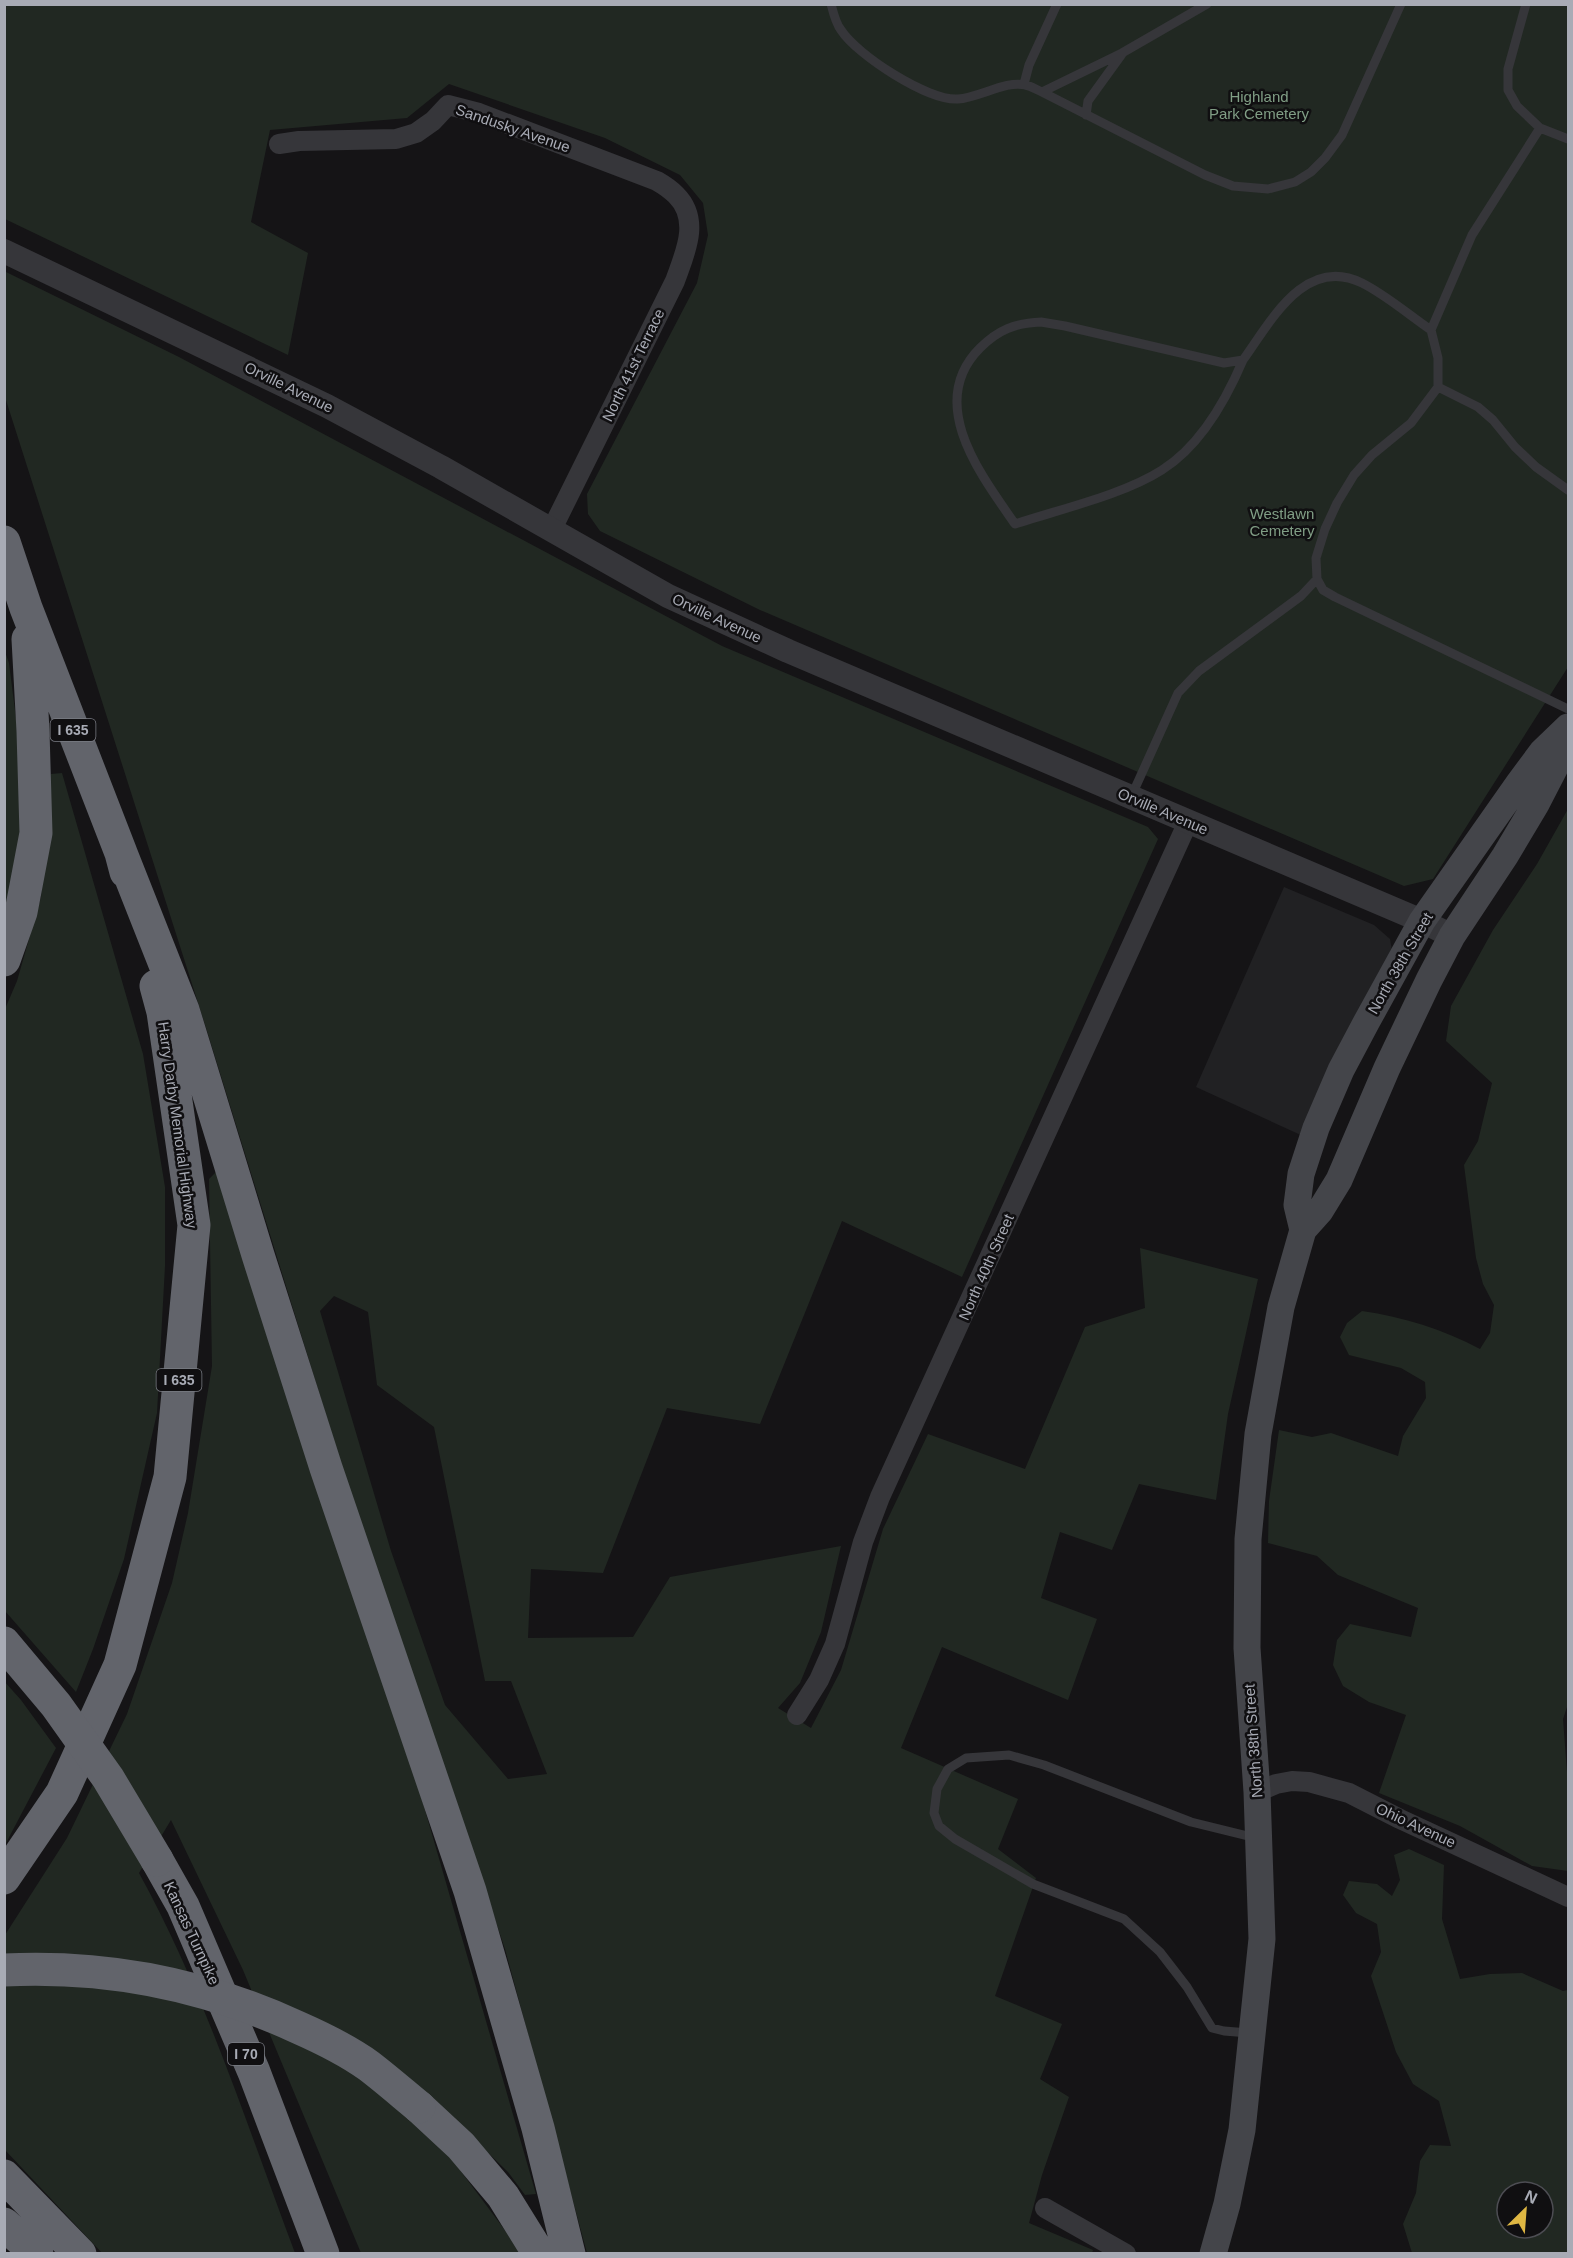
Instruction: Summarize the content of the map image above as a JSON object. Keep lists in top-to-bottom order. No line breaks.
{"streets":{"highway":["I 635","Harry Darby Memorial Highway","Kansas Turnpike","I 70"],"main road":["North 38th Street"],"street":["Sandusky Avenue","North 41st Terrace","Orville Avenue","North 40th Street","Ohio Avenue"]},"crossings":[["Sandusky Avenue","North 41st Terrace"],["North 41st Terrace","Orville Avenue"],["Orville Avenue","North 38th Street"],["Orville Avenue","North 40th Street"],["North 38th Street","Ohio Avenue"]],"parks":["Highland Park Cemetery","Westlawn Cemetery"],"north":"top right"}
